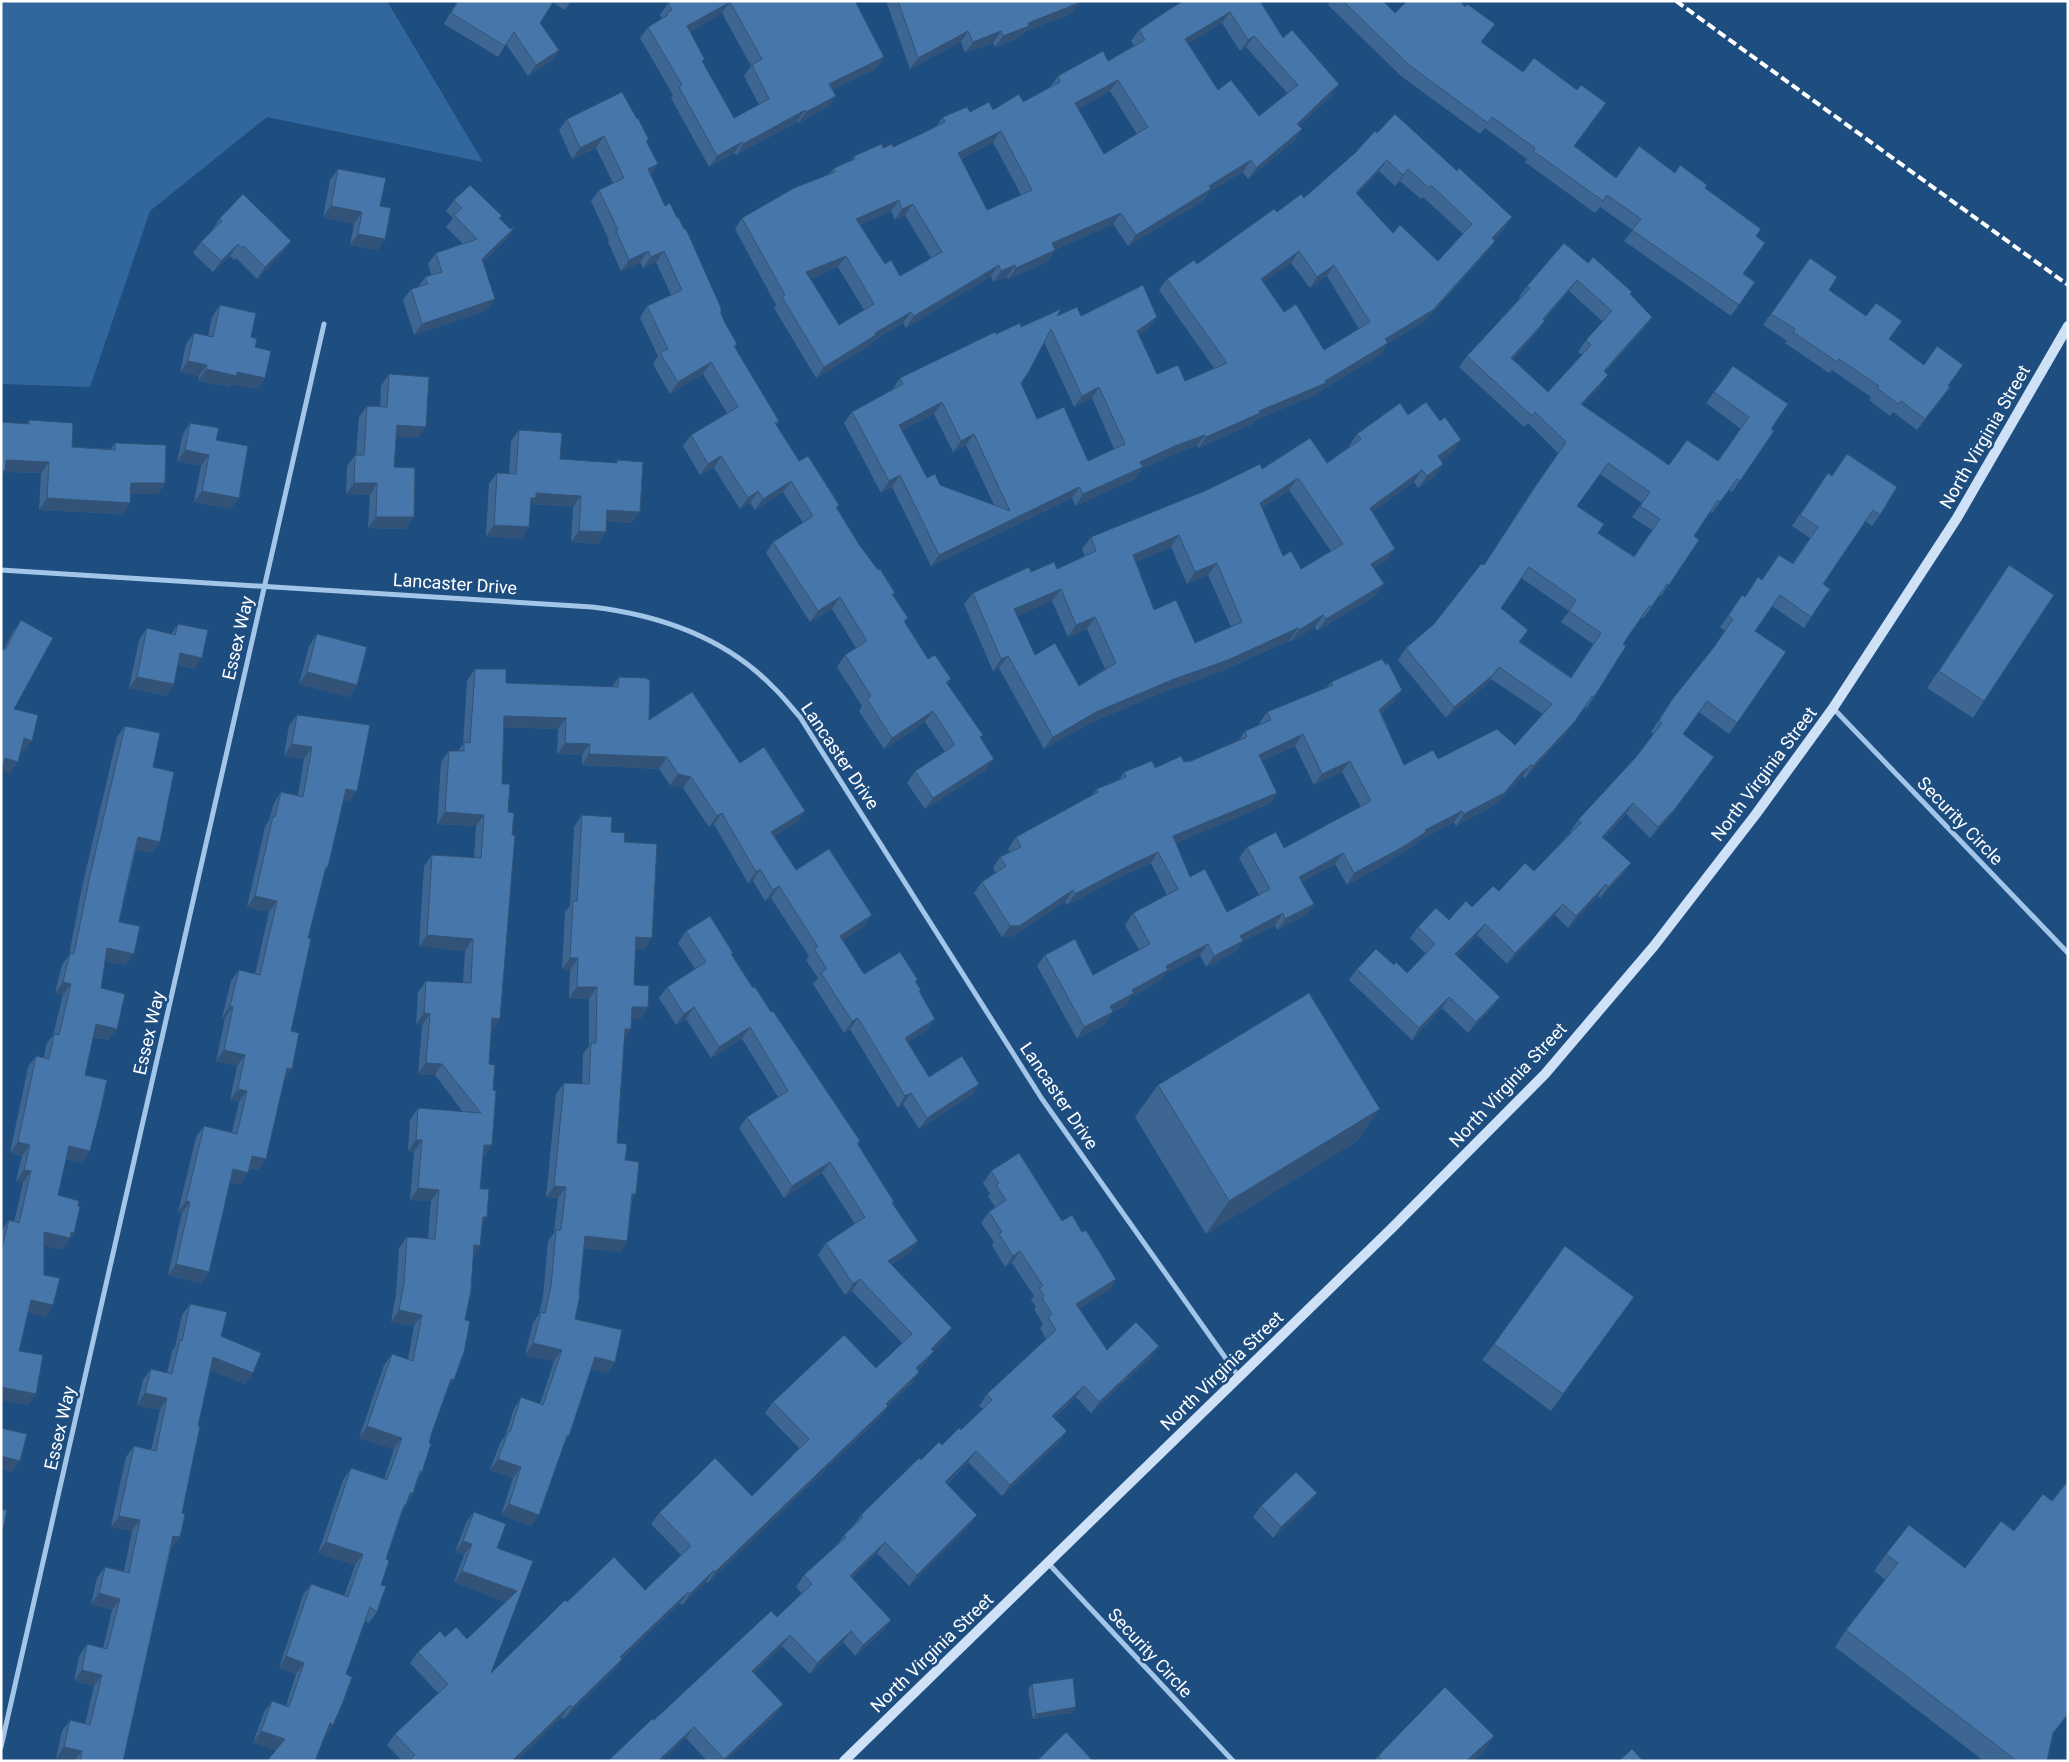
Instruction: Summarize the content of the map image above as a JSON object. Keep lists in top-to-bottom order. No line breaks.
{"streets":{"main road":["North Virginia Street"],"street":["Lancaster Drive","Essex Way","Security Circle"]},"crossings":[["North Virginia Street","Lancaster Drive"],["North Virginia Street","Security Circle"],["Lancaster Drive","Essex Way"]]}
